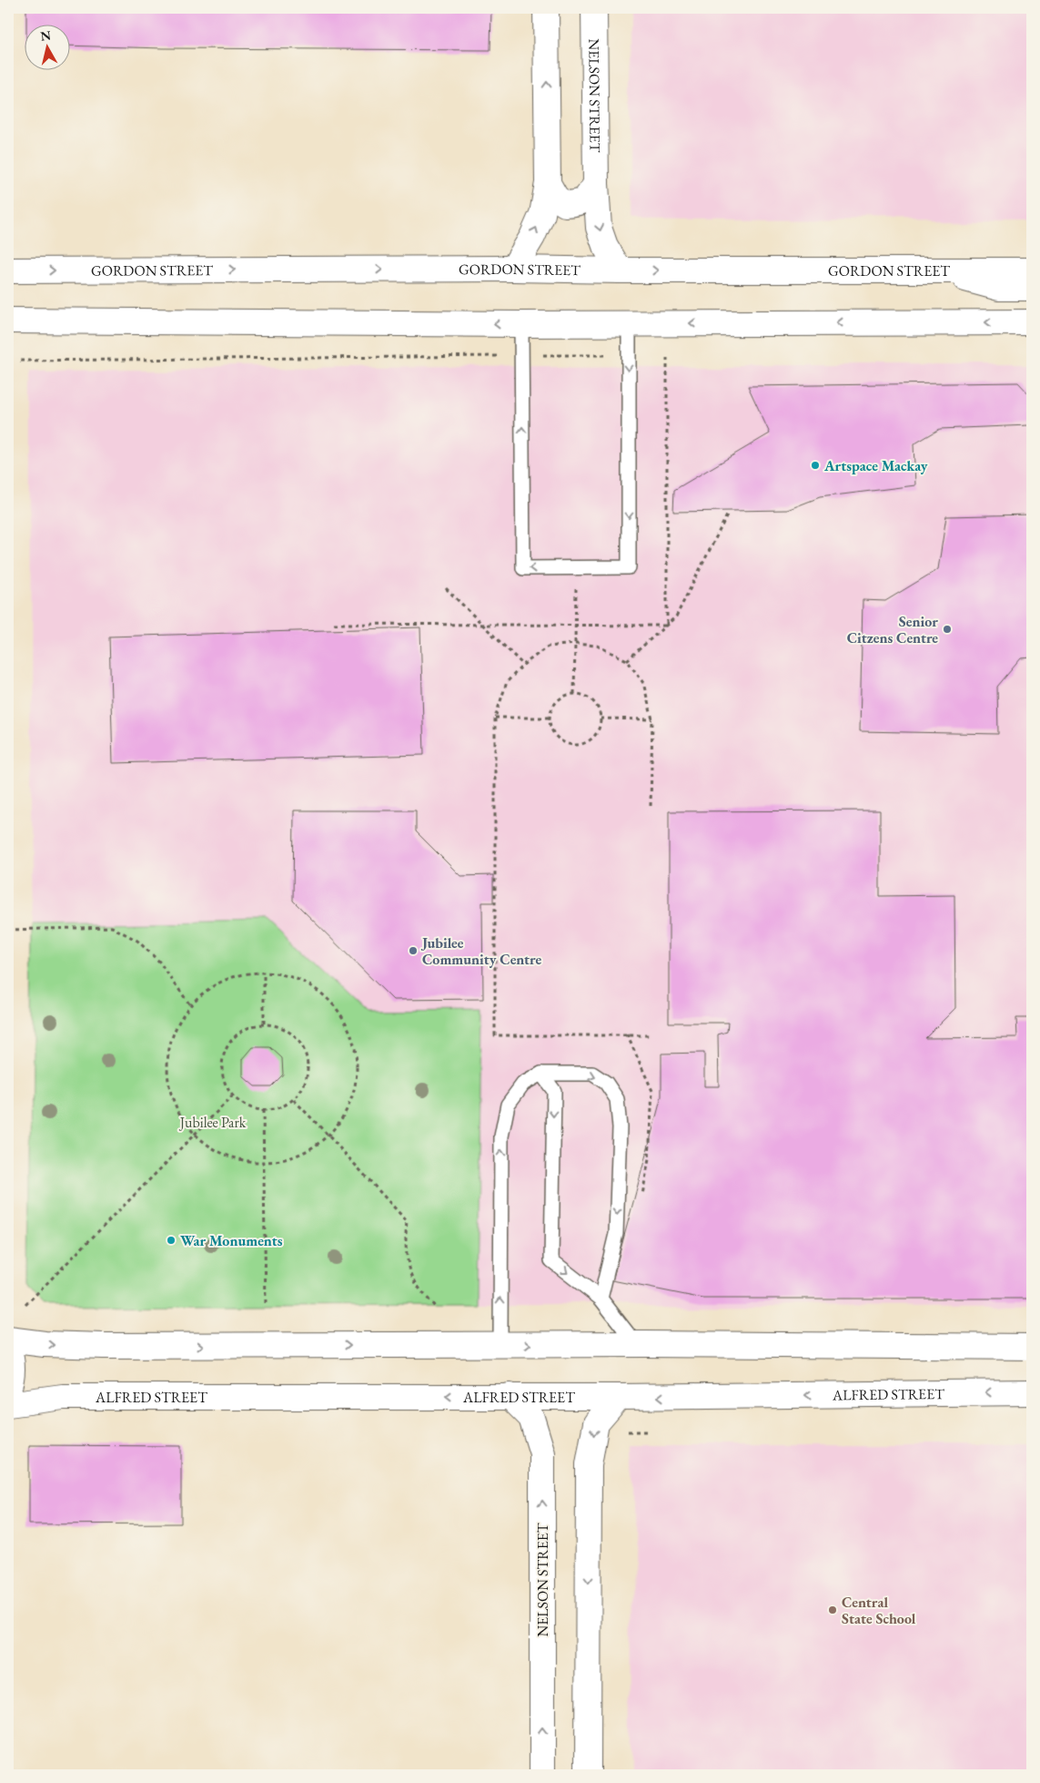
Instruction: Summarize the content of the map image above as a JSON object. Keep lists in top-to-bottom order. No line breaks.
{"streets":{"street":["NELSON STREET","GORDON STREET","ALFRED STREET"]},"crossings":[["NELSON STREET","GORDON STREET"],["NELSON STREET","ALFRED STREET"]],"parks":["Jubilee Park"],"places":["Artspace Mackay","Senior Citzens Centre","Jubilee Community Centre","War Monuments","Central State School"],"north":"top"}
